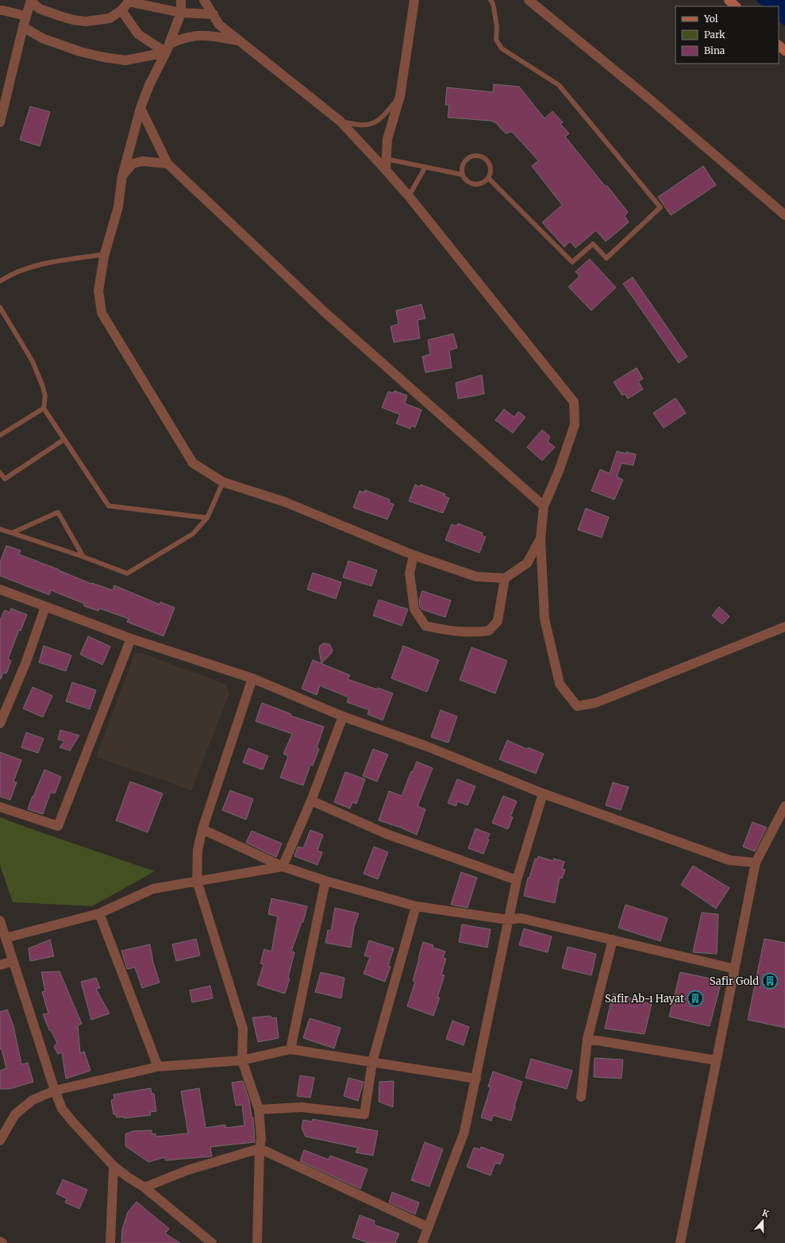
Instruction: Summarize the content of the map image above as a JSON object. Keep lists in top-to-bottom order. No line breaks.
{"places":{"building":["Safir Gold","Safir Ab-ı Hayat"]},"legend":["Yol","Park","Bina"],"north":"top"}
